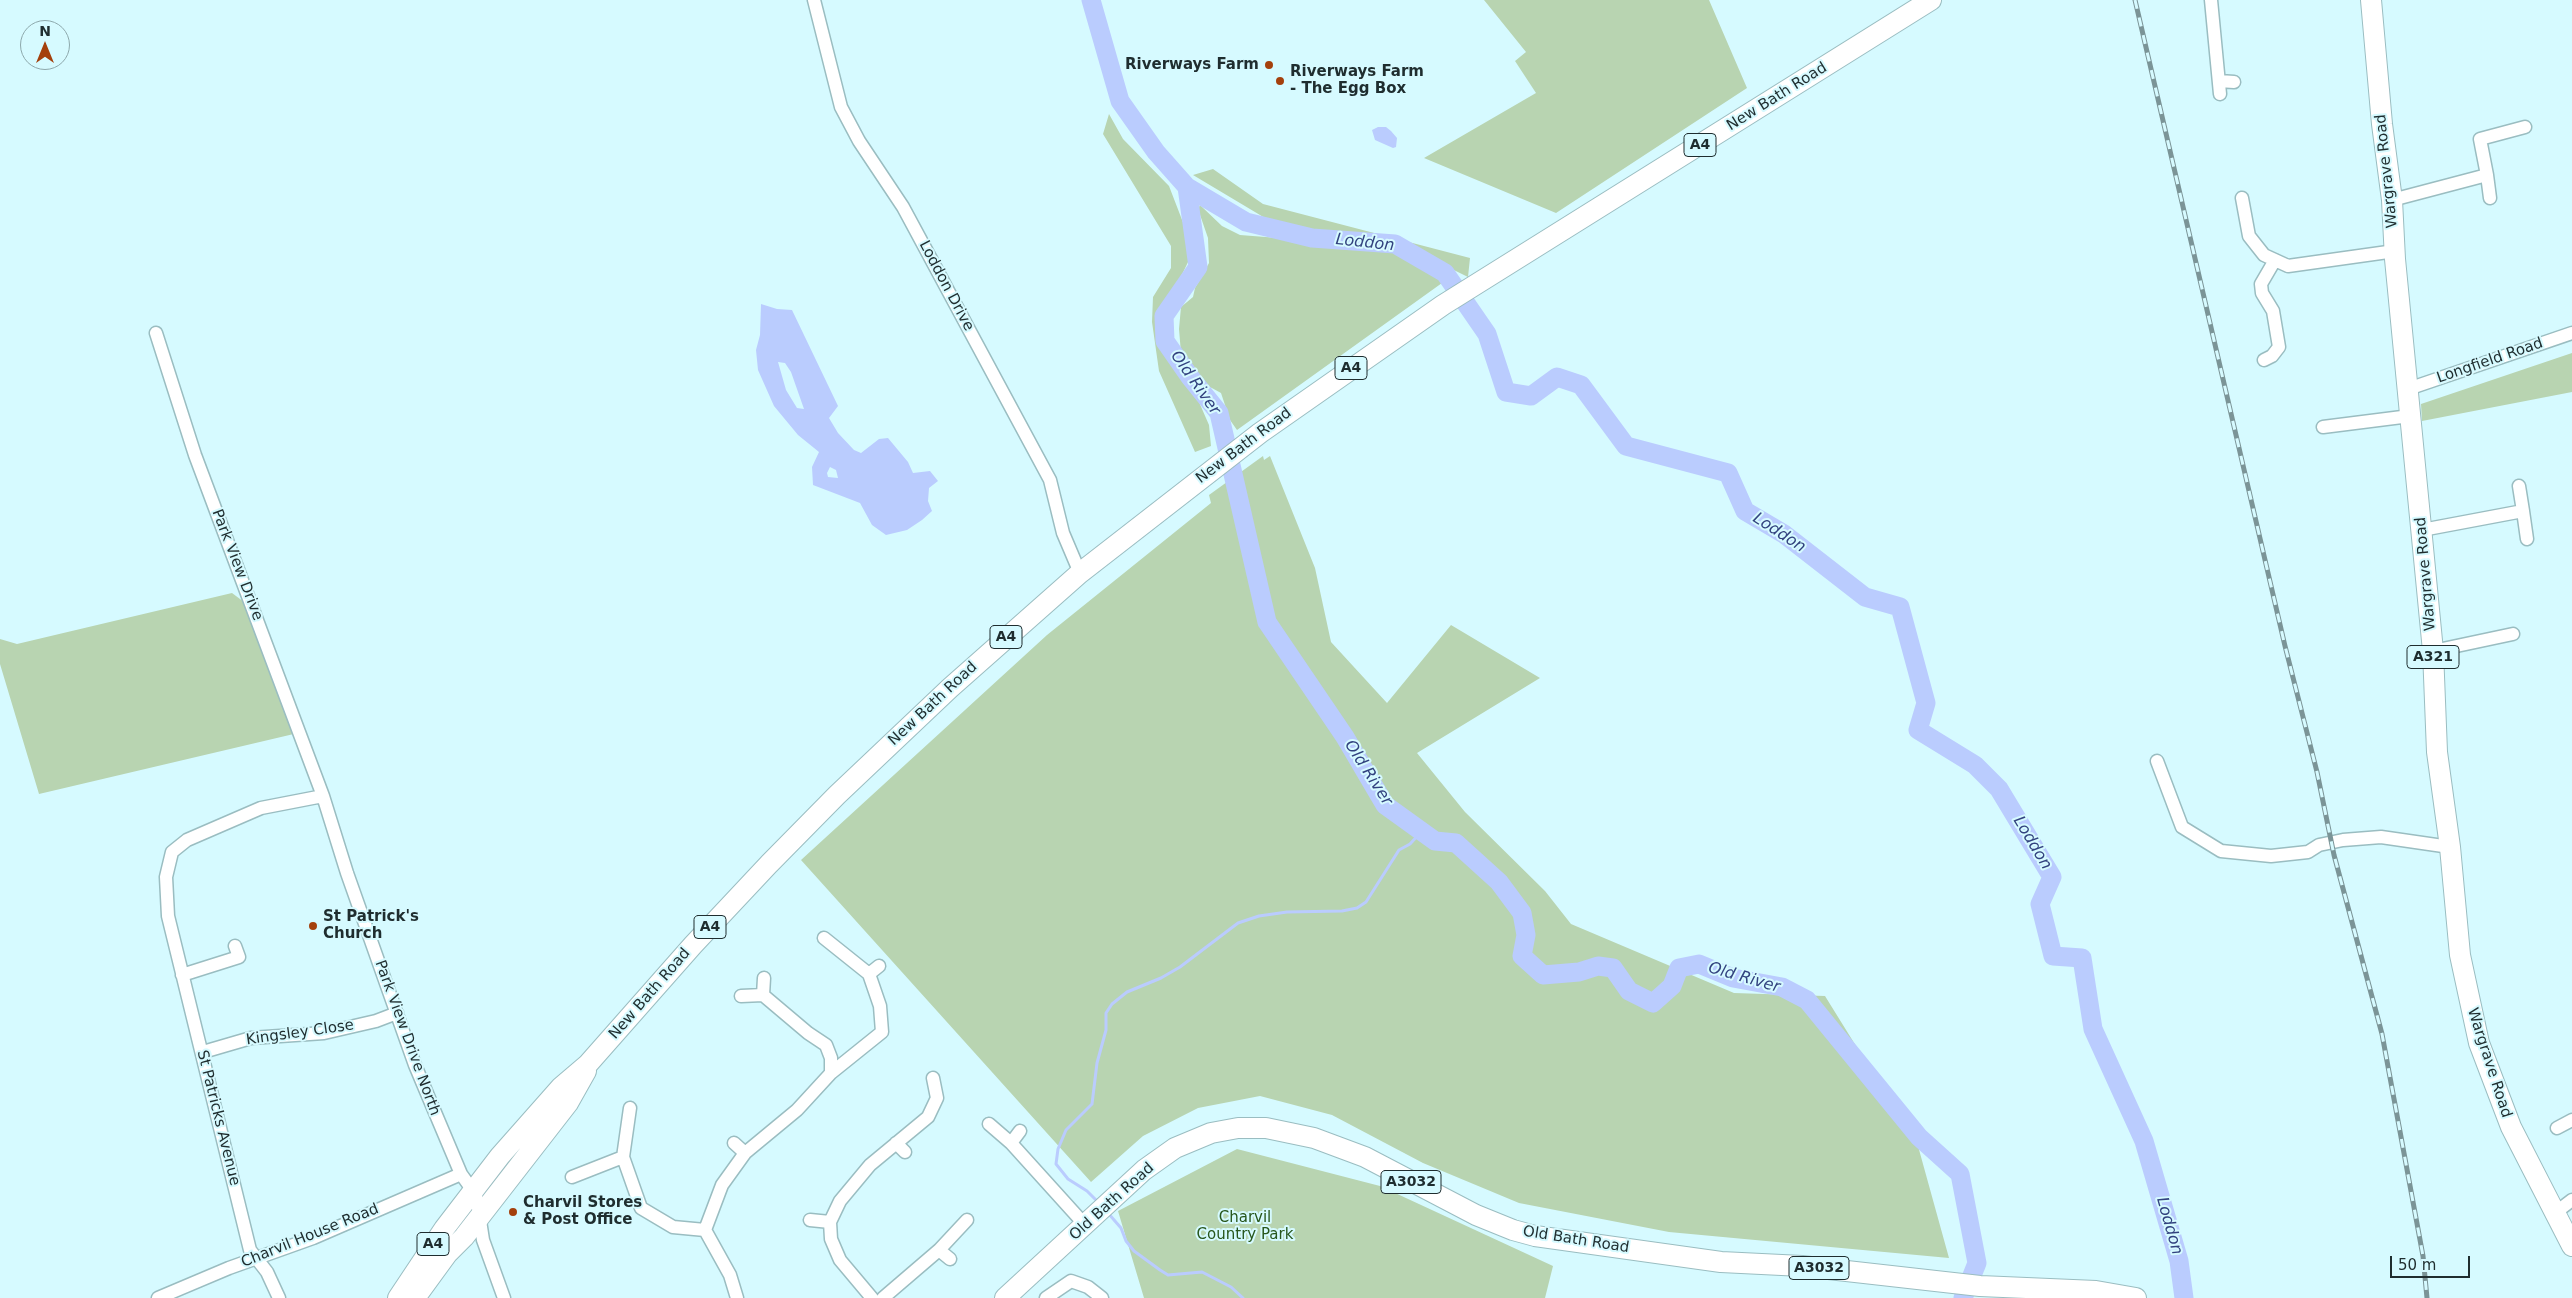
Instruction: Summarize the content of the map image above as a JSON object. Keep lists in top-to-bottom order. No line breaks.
{"streets":{"main road":["New Bath Road","A4","Wargrave Road","A321","A3032","Old Bath Road"],"street":["Loddon Drive","Longfield Road","Park View Drive","Kingsley Close","Park View Drive North","St Patricks Avenue","Charvil House Road"]},"crossings":[["New Bath Road","Loddon Drive"],["New Bath Road","Park View Drive North"],["Wargrave Road","Longfield Road"],["Park View Drive","Park View Drive North"],["Park View Drive","St Patricks Avenue"],["Kingsley Close","Park View Drive North"],["Kingsley Close","St Patricks Avenue"],["Park View Drive North","St Patricks Avenue"],["Park View Drive North","Charvil House Road"],["St Patricks Avenue","Charvil House Road"]],"water":["Loddon","Old River"],"parks":["Charvil Country Park"],"places":["Riverways Farm","Riverways Farm - The Egg Box","St Patrick's Church","Charvil Stores & Post Office"],"scale_bar":"50 m","north":"top"}
